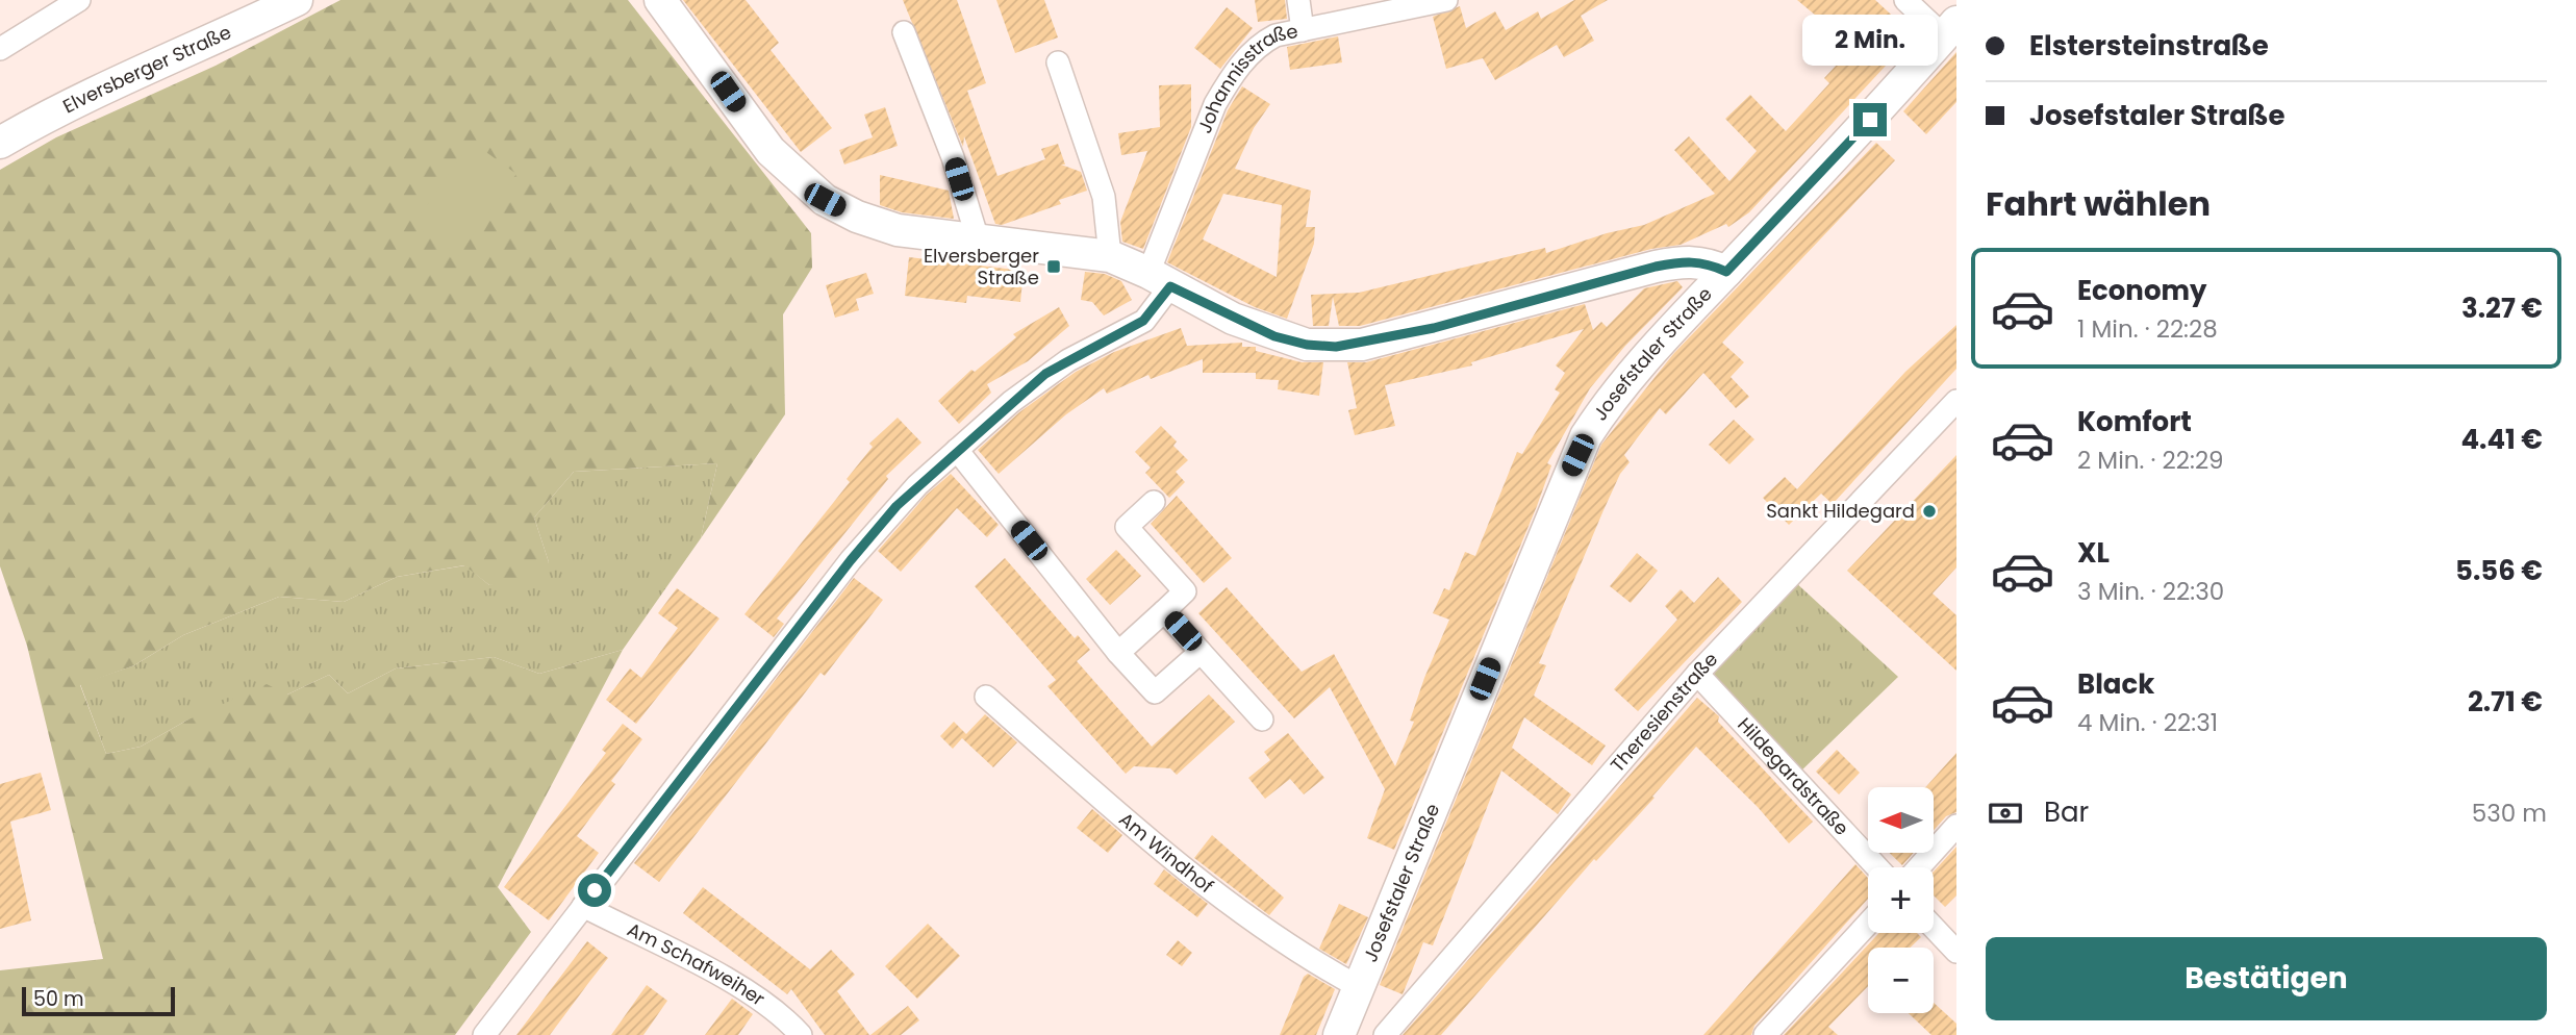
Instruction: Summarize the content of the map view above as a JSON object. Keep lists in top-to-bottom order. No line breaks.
{"streets":{"main road":["Elversberger Straße","Josefstaler Straße"],"street":["Johannisstraße","Theresienstraße","Hildegardstraße","Am Windhof","Am Schafweiher"]},"crossings":[["Johannisstraße","Am Schafweiher"],["Josefstaler Straße","Am Windhof"],["Theresienstraße","Hildegardstraße"]],"places":{"transit":["Elversberger Straße"],"other":["Sankt Hildegard"]},"scale_bar":"50 m","north":"left","page":{"banner":["Elstersteinstraße","Josefstaler Straße"],"bubble":"2 Min.","heading":"Fahrt wählen","list":[{"name":"Economy","note":"1 Min. · 22:28","value":"3.27 €"},{"name":"Komfort","note":"2 Min. · 22:29","value":"4.41 €"},{"name":"XL","note":"3 Min. · 22:30","value":"5.56 €"},{"name":"Black","note":"4 Min. · 22:31","value":"2.71 €"}],"pay":["Bar","530 m"],"map_buttons":["+","−"],"buttons":"Bestätigen","scale":"50 m"}}
